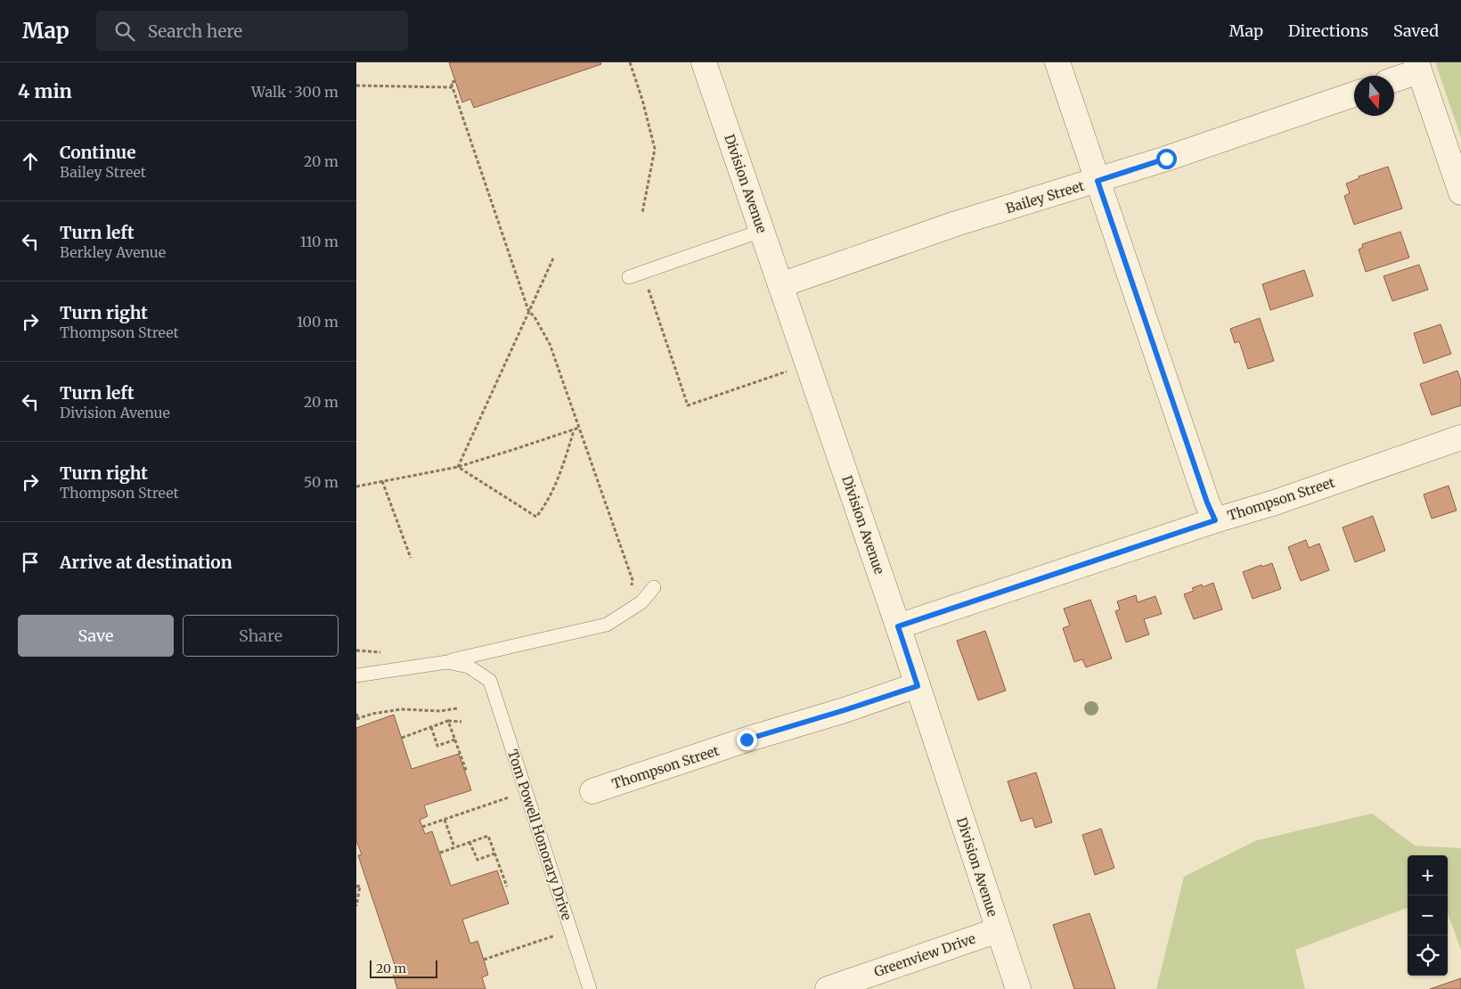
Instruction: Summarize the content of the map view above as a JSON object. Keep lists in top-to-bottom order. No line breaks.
{"streets":{"street":["Division Avenue","Bailey Street","Thompson Street","Greenview Drive"],"lane":["Tom Powell Honorary Drive"]},"crossings":[["Division Avenue","Bailey Street"],["Division Avenue","Thompson Street"],["Division Avenue","Greenview Drive"]],"scale_bar":"20 m","north":"bottom","page":{"header":"Map","search":"Search here","nav":["Map","Directions","Saved"],"heading":["4 min","Walk · 300 m"],"list":[["Continue","Bailey Street","20 m"],["Turn left","Berkley Avenue","110 m"],["Turn right","Thompson Street","100 m"],["Turn left","Division Avenue","20 m"],["Turn right","Thompson Street","50 m"],"Arrive at destination"],"buttons":["Save","Share"],"map_buttons":["+","−"],"scale":"20 m"}}
